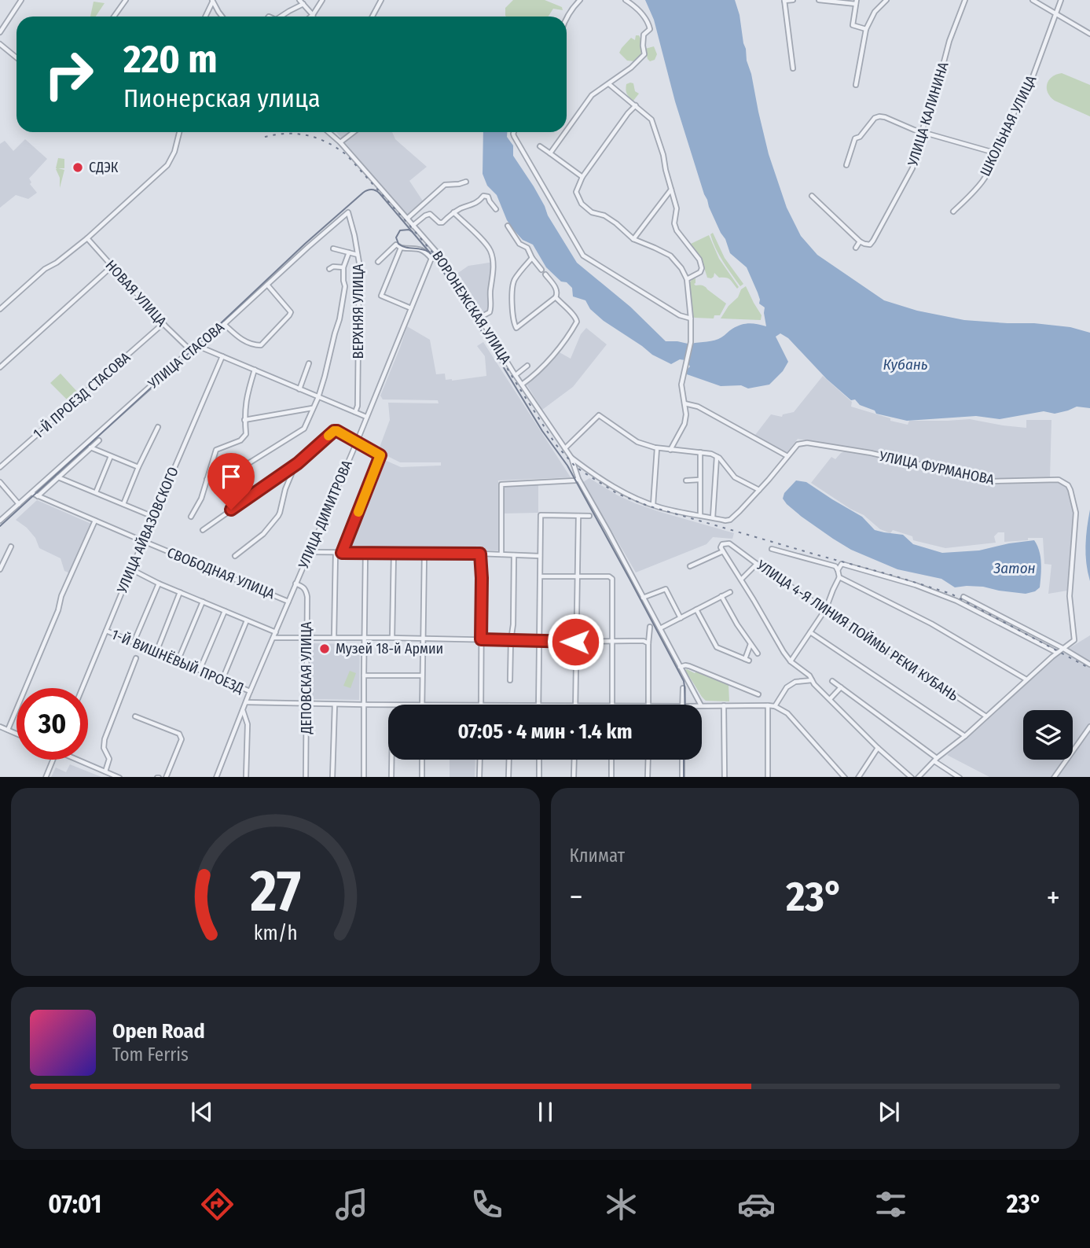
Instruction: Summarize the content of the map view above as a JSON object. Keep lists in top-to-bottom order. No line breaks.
{"streets":{"street":["УЛИЦА КАЛИНИНА","ШКОЛЬНАЯ УЛИЦА","НОВАЯ УЛИЦА","ВОРОНЕЖСКАЯ УЛИЦА","ВЕРХНЯЯ УЛИЦА","УЛИЦА СТАСОВА","1-Й ПРОЕЗД СТАСОВА","УЛИЦА ФУРМАНОВА","УЛИЦА ДИМИТРОВА","УЛИЦА АЙВАЗОВСКОГО","СВОБОДНАЯ УЛИЦА","УЛИЦА 4-Я ЛИНИЯ ПОЙМЫ РЕКИ КУБАНЬ","1-Й ВИШНЁВЫЙ ПРОЕЗД","ДЕПОВСКАЯ УЛИЦА"]},"crossings":[["НОВАЯ УЛИЦА","УЛИЦА СТАСОВА"],["НОВАЯ УЛИЦА","1-Й ПРОЕЗД СТАСОВА"],["ВОРОНЕЖСКАЯ УЛИЦА","УЛИЦА ДИМИТРОВА"],["ВЕРХНЯЯ УЛИЦА","УЛИЦА СТАСОВА"],["УЛИЦА СТАСОВА","СВОБОДНАЯ УЛИЦА"],["УЛИЦА ФУРМАНОВА","УЛИЦА 4-Я ЛИНИЯ ПОЙМЫ РЕКИ КУБАНЬ"],["УЛИЦА ДИМИТРОВА","СВОБОДНАЯ УЛИЦА"],["УЛИЦА ДИМИТРОВА","1-Й ВИШНЁВЫЙ ПРОЕЗД"],["УЛИЦА ДИМИТРОВА","ДЕПОВСКАЯ УЛИЦА"],["УЛИЦА АЙВАЗОВСКОГО","СВОБОДНАЯ УЛИЦА"],["УЛИЦА АЙВАЗОВСКОГО","1-Й ВИШНЁВЫЙ ПРОЕЗД"]],"water":["Кубань","Затон"],"places":["СДЭК","Музей 18-й Армии"],"page":{"turn":["220 m","Пионерская улица"],"limit":"30","trip":"07:05 · 4 мин · 1.4 km","tile":"Климат","heat":["−","23°","+"],"song":["Open Road","Tom Ferris"],"tabs":["07:01","23°"],"gauge":["27","km/h"]}}
